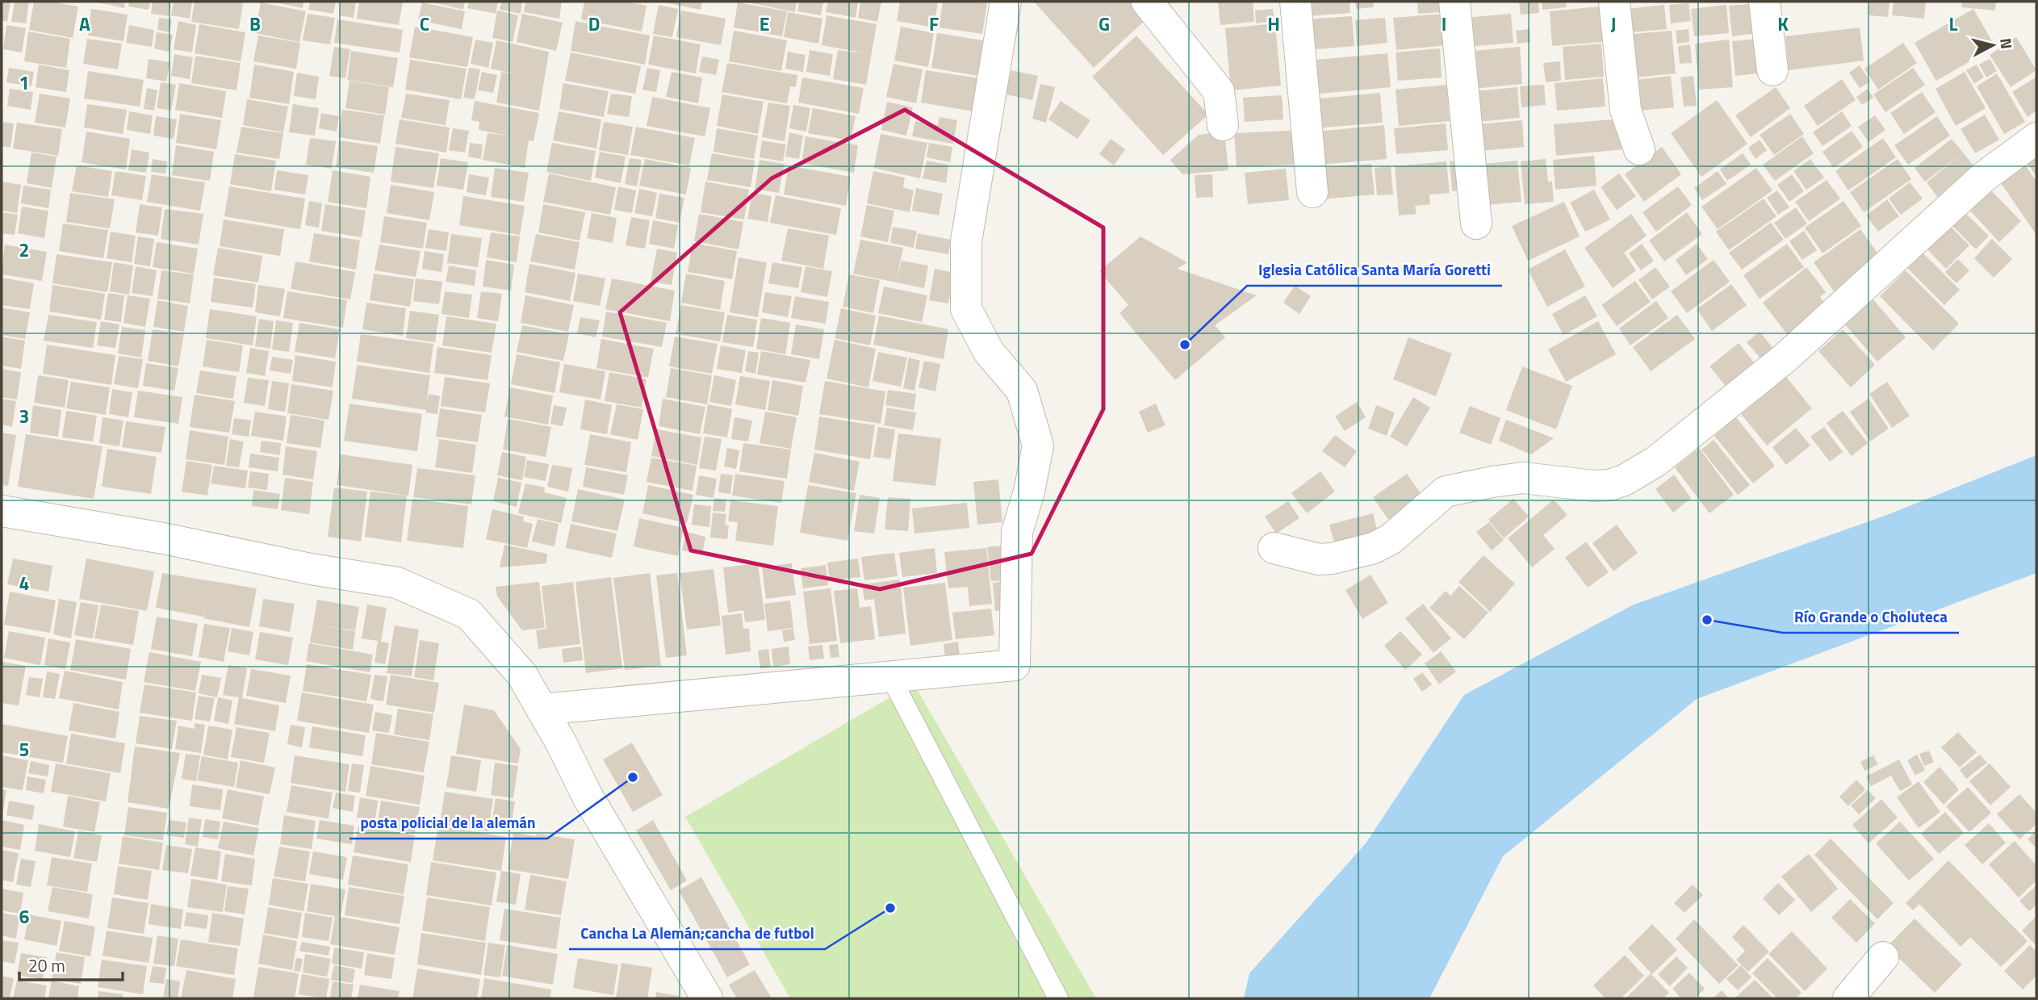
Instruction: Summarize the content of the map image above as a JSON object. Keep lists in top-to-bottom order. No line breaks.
{"places":["Iglesia Católica Santa María Goretti","Río Grande o Choluteca","posta policial de la alemán","Cancha La Alemán;cancha de futbol"],"scale_bar":"20 m","north":"right","grid":{"columns":["A","B","C","D","E","F","G","H","I","J","K","L"],"rows":["1","2","3","4","5","6"]}}
